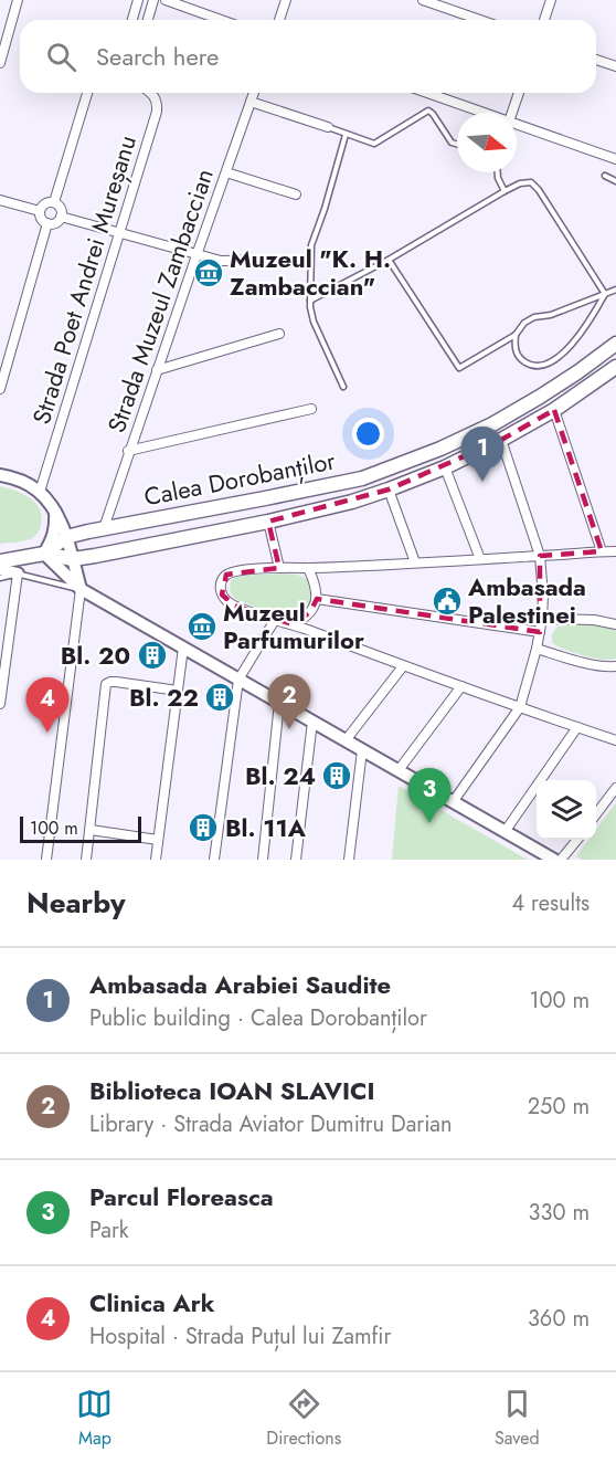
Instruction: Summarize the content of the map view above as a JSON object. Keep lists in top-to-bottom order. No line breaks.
{"streets":{"main road":["Calea Dorobanților"],"street":["Strada Poet Andrei Mureșanu","Strada Muzeul Zambaccian"]},"crossings":[["Strada Muzeul Zambaccian","Calea Dorobanților"]],"places":{"museum":["Muzeul \"K. H. Zambaccian\"","Muzeul Parfumurilor"],"public building":["Ambasada Palestinei"],"building":["Bl. 20","Bl. 22","Bl. 24","Bl. 11A"]},"scale_bar":"100 m","north":"right","page":{"search":"Search here","pins":["1","2","4","3"],"scale":"100 m","heading":["Nearby","4 results"],"list":[{"mark":"1","name":"Ambasada Arabiei Saudite","note":"Public building · Calea Dorobanților","value":"100 m"},{"mark":"2","name":"Biblioteca IOAN SLAVICI","note":"Library · Strada Aviator Dumitru Darian","value":"250 m"},{"mark":"3","name":"Parcul Floreasca","note":"Park","value":"330 m"},{"mark":"4","name":"Clinica Ark","note":"Hospital · Strada Puțul lui Zamfir","value":"360 m"}],"nav":["Map","Directions","Saved"]}}
